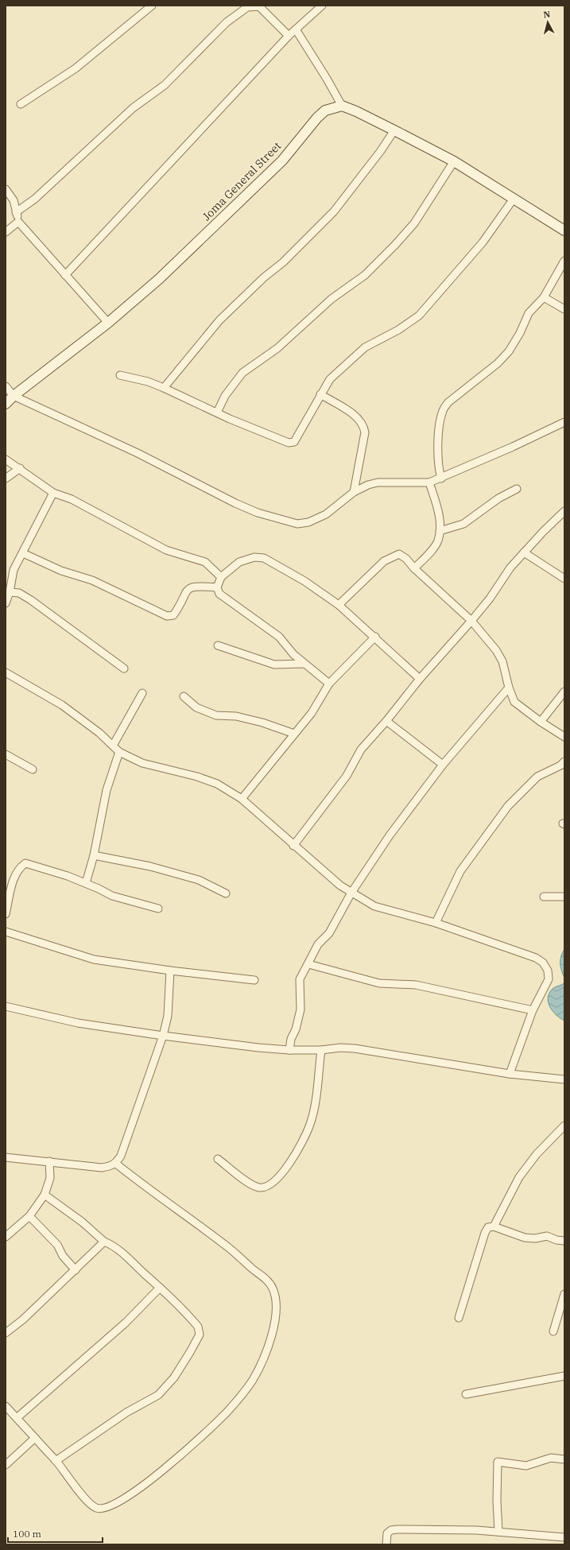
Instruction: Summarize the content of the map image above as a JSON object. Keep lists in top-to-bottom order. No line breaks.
{"streets":{"street":["Joma General Street"]},"scale_bar":"100 m","north":"top"}
